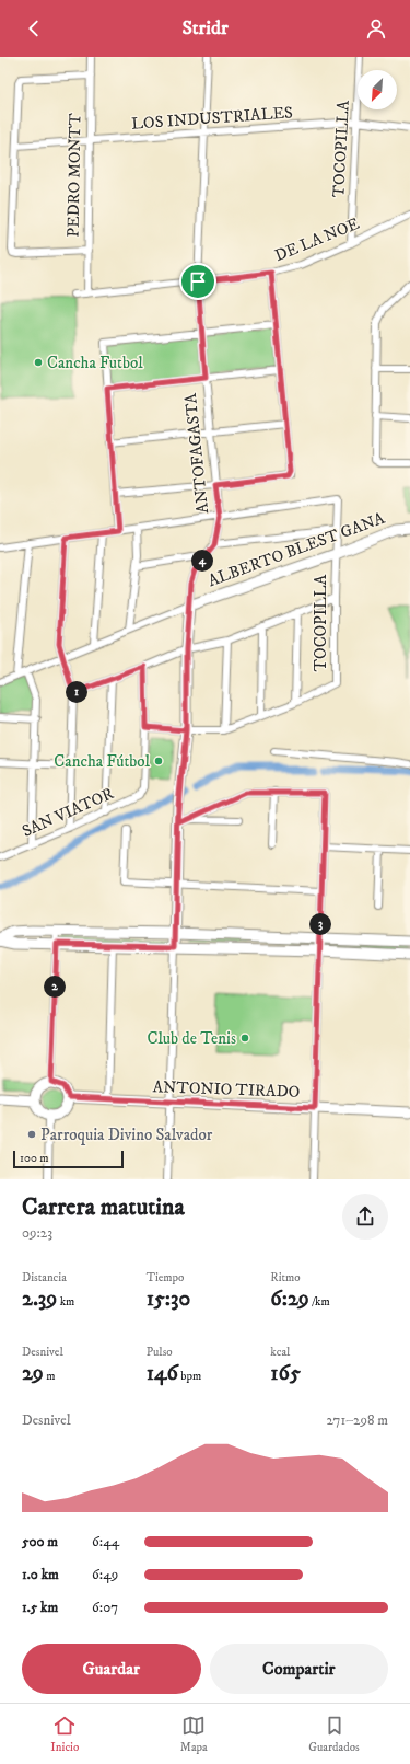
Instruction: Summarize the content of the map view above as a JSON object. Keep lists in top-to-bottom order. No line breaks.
{"streets":{"main road":["ANTOFAGASTA","ALBERTO BLEST GANA","ANTONIO TIRADO"],"street":["LOS INDUSTRIALES","TOCOPILLA","PEDRO MONTT","DE LA NOE","SAN VIATOR"]},"crossings":[["LOS INDUSTRIALES","TOCOPILLA"],["LOS INDUSTRIALES","PEDRO MONTT"],["LOS INDUSTRIALES","ANTOFAGASTA"],["TOCOPILLA","DE LA NOE"],["TOCOPILLA","ANTOFAGASTA"],["TOCOPILLA","ALBERTO BLEST GANA"],["PEDRO MONTT","DE LA NOE"],["DE LA NOE","ANTOFAGASTA"],["ANTOFAGASTA","ALBERTO BLEST GANA"],["ANTOFAGASTA","ANTONIO TIRADO"]],"places":["Cancha Futbol","Cancha Fútbol","Club de Tenis","Parroquia Divino Salvador"],"scale_bar":"100 m","north":"bottom left","page":{"header":"Stridr","pins":["4","1","3","2"],"scale":"100 m","heading":["Carrera matutina","09:23"],"stats":[["Distancia","2.39 km"],["Tiempo","15:30"],["Ritmo","6:29 /km"],["Desnivel","29 m"],["Pulso","146 bpm"],["kcal","165"]],"chart":["Desnivel","271–298 m"],"list":[{"name":"500 m","note":"6:44"},{"name":"1.0 km","note":"6:49"},{"name":"1.5 km","note":"6:07"}],"buttons":["Guardar","Compartir"],"tabs":["Inicio","Mapa","Guardados"]}}
